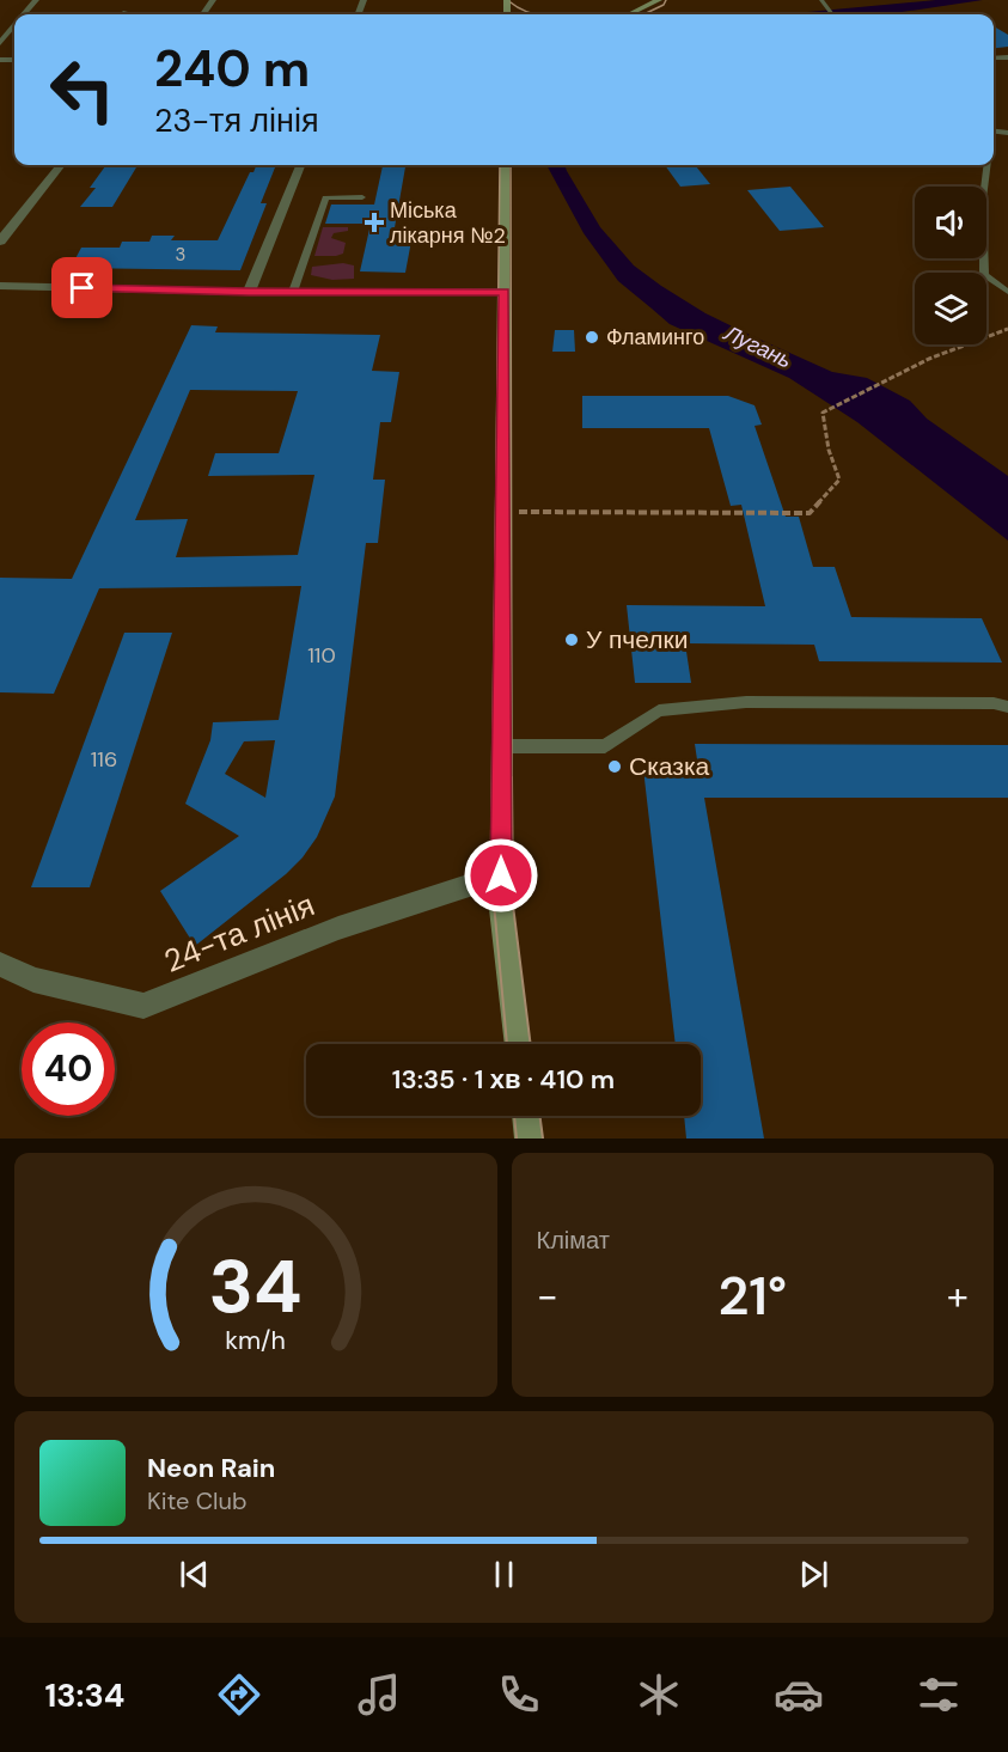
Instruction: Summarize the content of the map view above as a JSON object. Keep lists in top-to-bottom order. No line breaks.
{"streets":{"street":["24-та лінія"]},"water":["Лугань"],"places":{"health":["Міська лікарня №2"],"other":["Фламинго","У пчелки","Сказка"]},"house_numbers":["3","110","116"],"page":{"turn":["240 m","23-тя лінія"],"limit":"40","trip":"13:35 · 1 хв · 410 m","tile":"Клімат","heat":["−","21°","+"],"song":["Neon Rain","Kite Club"],"tabs":"13:34","gauge":["34","km/h"]}}
